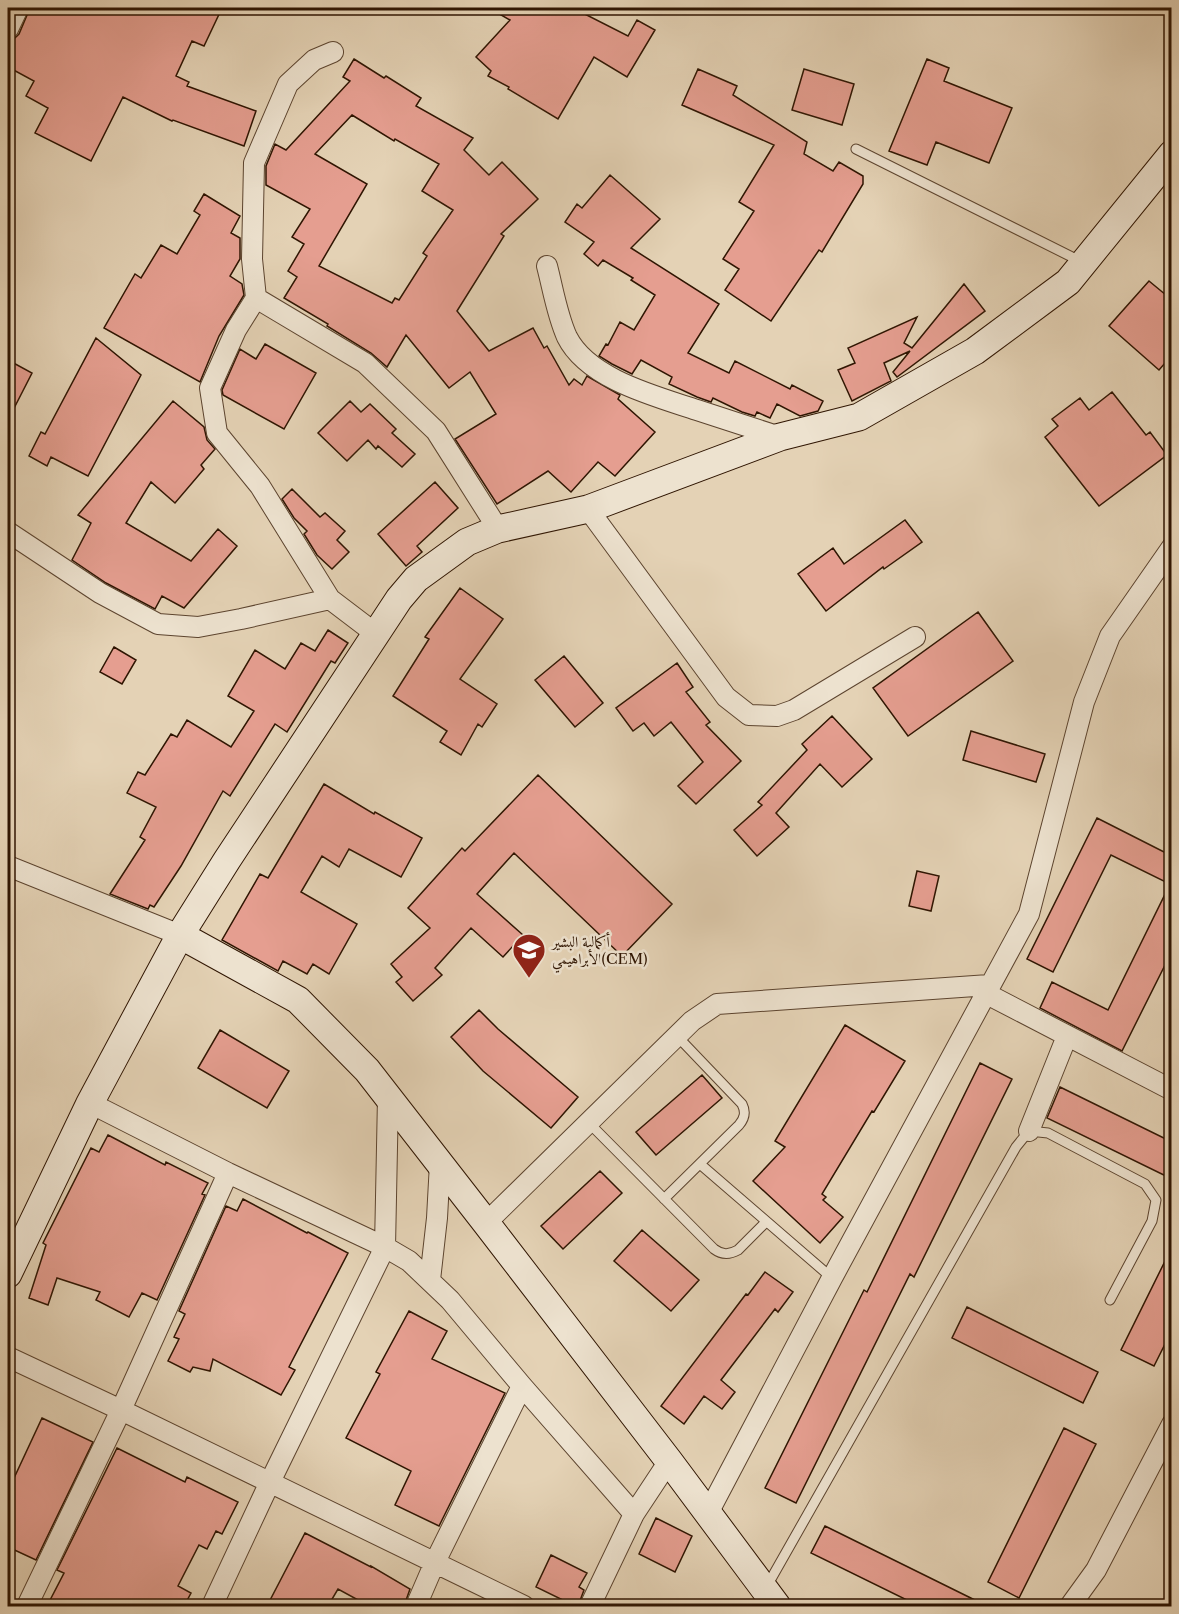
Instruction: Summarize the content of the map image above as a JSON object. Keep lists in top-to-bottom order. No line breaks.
{"places":{"school or university":["أكمالية البشير الأبراهيمي(CEM)"]}}
